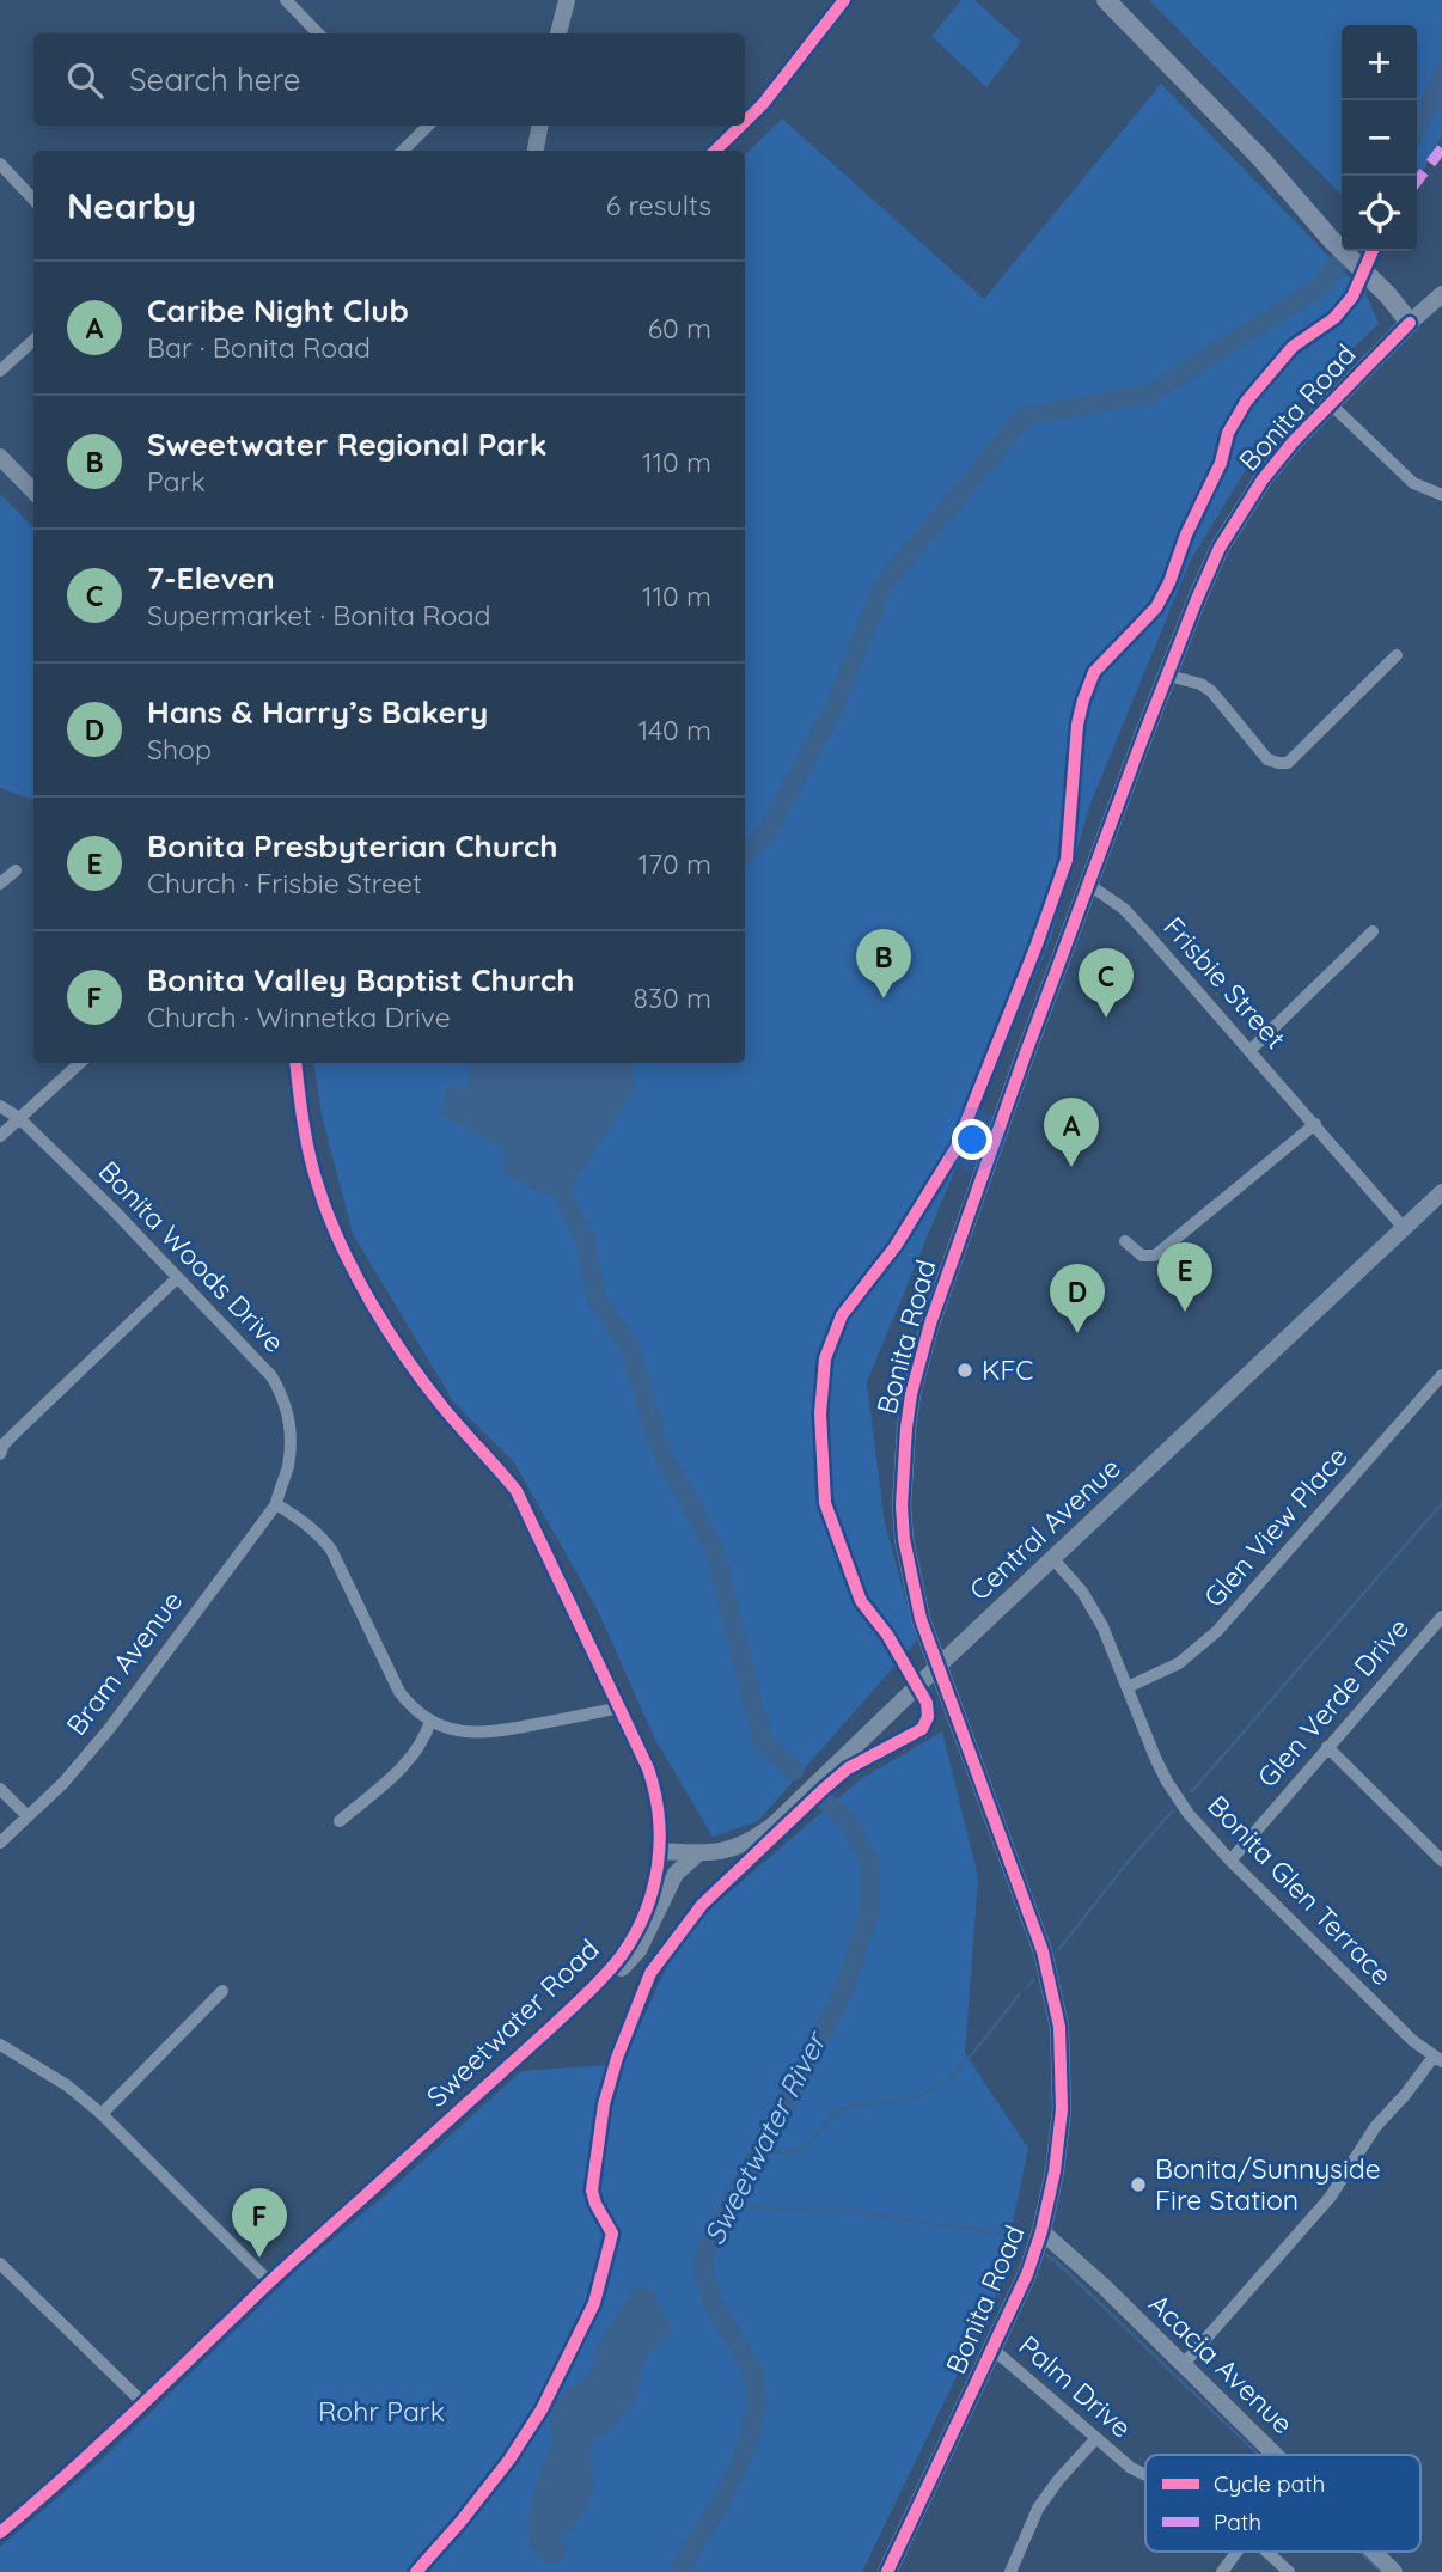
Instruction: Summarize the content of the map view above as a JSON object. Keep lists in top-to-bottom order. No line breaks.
{"streets":{"main road":["Bonita Road","Central Avenue","Sweetwater Road","Acacia Avenue"],"street":["Frisbie Street","Bonita Woods Drive","Glen View Place","Bram Avenue","Glen Verde Drive","Bonita Glen Terrace","Palm Drive"]},"crossings":[["Bonita Road","Frisbie Street"],["Bonita Road","Central Avenue"],["Bonita Road","Acacia Avenue"],["Bonita Road","Palm Drive"],["Frisbie Street","Central Avenue"],["Bonita Woods Drive","Bram Avenue"],["Glen View Place","Bonita Glen Terrace"],["Central Avenue","Bonita Glen Terrace"],["Central Avenue","Sweetwater Road"],["Glen Verde Drive","Bonita Glen Terrace"]],"water":["Sweetwater River"],"parks":["Rohr Park"],"places":["KFC","Bonita/Sunnyside Fire Station"],"legend":["Cycle path","Path"],"page":{"map_buttons":["+","−"],"search":"Search here","heading":["Nearby","6 results"],"list":[{"mark":"A","name":"Caribe Night Club","note":"Bar · Bonita Road","value":"60 m"},{"mark":"B","name":"Sweetwater Regional Park","note":"Park","value":"110 m"},{"mark":"C","name":"7-Eleven","note":"Supermarket · Bonita Road","value":"110 m"},{"mark":"D","name":"Hans & Harry’s Bakery","note":"Shop","value":"140 m"},{"mark":"E","name":"Bonita Presbyterian Church","note":"Church · Frisbie Street","value":"170 m"},{"mark":"F","name":"Bonita Valley Baptist Church","note":"Church · Winnetka Drive","value":"830 m"}],"pins":["B","C","A","E","D","F"]}}
